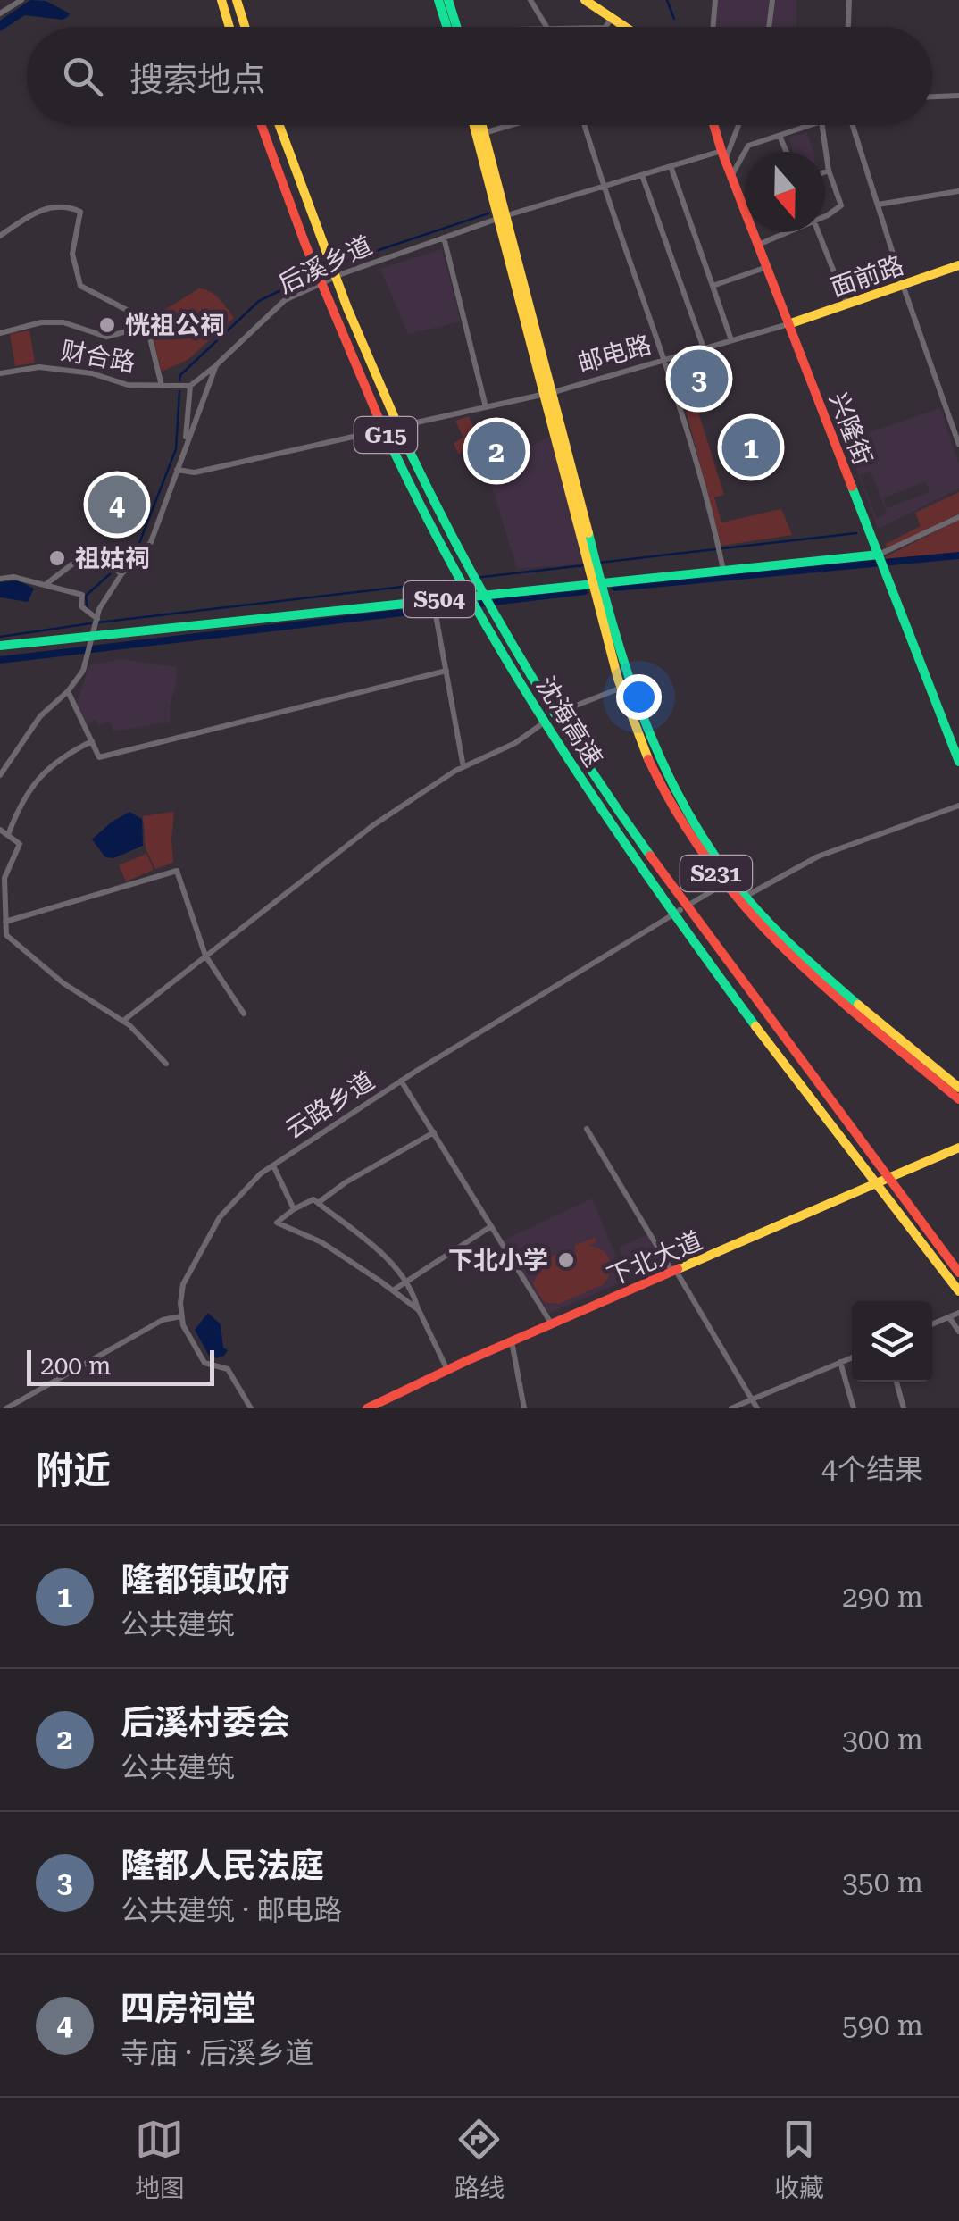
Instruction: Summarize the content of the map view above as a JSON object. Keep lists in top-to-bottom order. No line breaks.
{"streets":{"main road":["面前路","兴隆街","G15","S504","沈海高速","S231","下北大道"],"street":["后溪乡道","邮电路","财合路","云路乡道"]},"crossings":[["后溪乡道","兴隆街"],["后溪乡道","S504"],["后溪乡道","S231"],["面前路","邮电路"],["面前路","兴隆街"],["邮电路","兴隆街"],["邮电路","S231"],["兴隆街","S504"],["S504","S231"]],"places":["恍祖公祠","祖姑祠","下北小学"],"scale_bar":"200 m","north":"bottom","page":{"search":"搜索地点","pins":["3","1","2","4"],"scale":"200 m","heading":["附近","4个结果"],"list":[{"mark":"1","name":"隆都镇政府","note":"公共建筑","value":"290 m"},{"mark":"2","name":"后溪村委会","note":"公共建筑","value":"300 m"},{"mark":"3","name":"隆都人民法庭","note":"公共建筑 · 邮电路","value":"350 m"},{"mark":"4","name":"四房祠堂","note":"寺庙 · 后溪乡道","value":"590 m"}],"nav":["地图","路线","收藏"]}}
